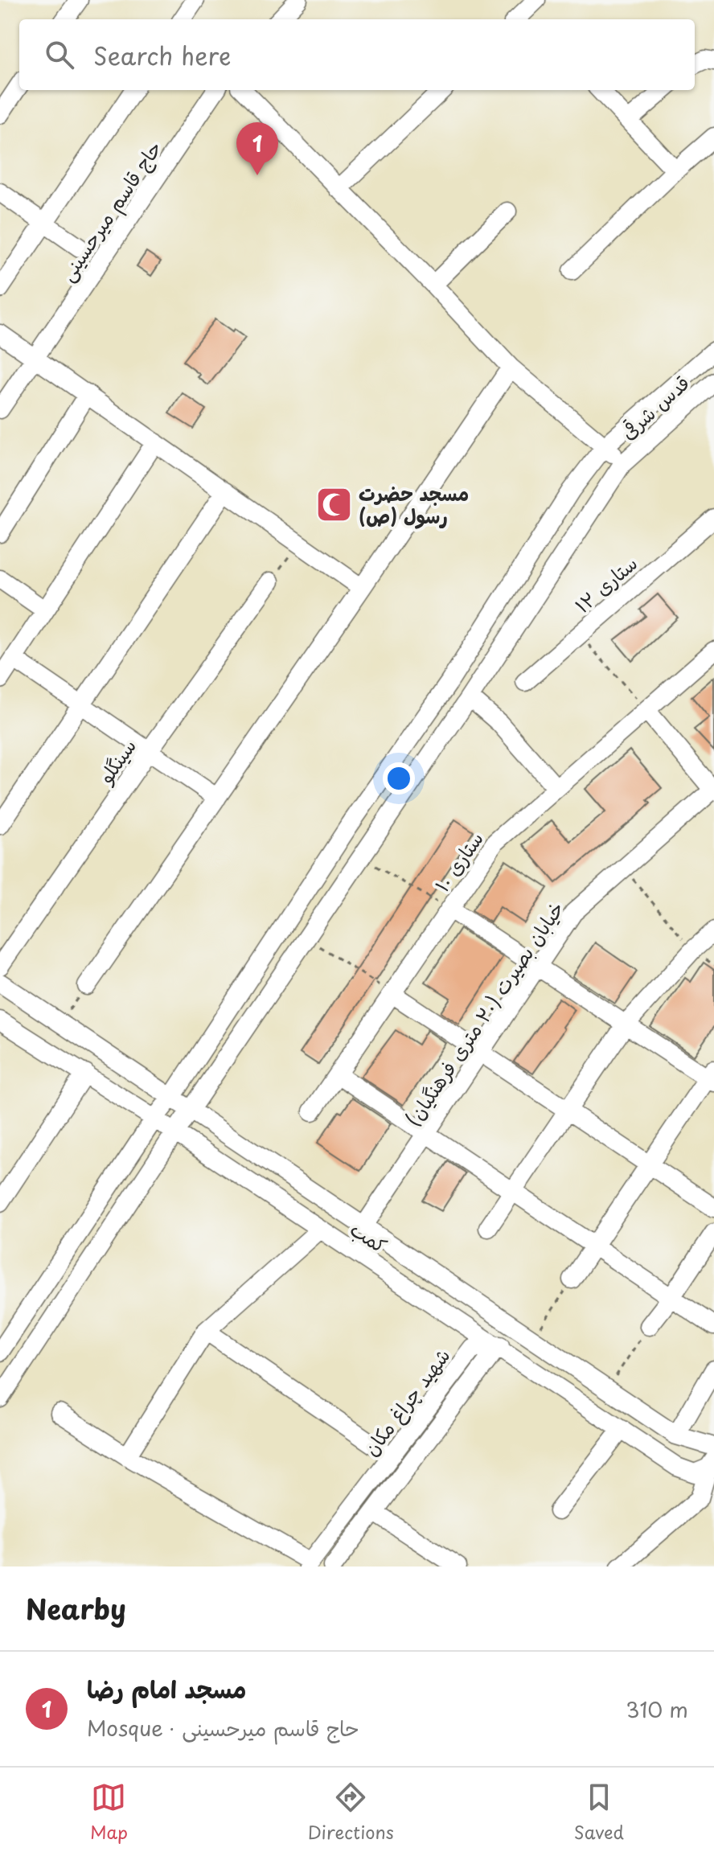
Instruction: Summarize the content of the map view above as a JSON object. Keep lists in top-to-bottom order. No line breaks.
{"streets":{"street":["حاج قاسم میرحسینی","قدس شرقی","ستاری ۱۲","سینگلو","ستاری ۱۰","خیابان بصیرت (۲۰ متری فرهنگیان)","کمب","شهید چراغ مکان"]},"crossings":[["قدس شرقی","کمب"],["خیابان بصیرت (۲۰ متری فرهنگیان)","کمب"],["کمب","شهید چراغ مکان"]],"places":{"mosque":["مسجد حضرت رسول (ص)"]},"page":{"search":"Search here","pins":"1","heading":"Nearby","list":[{"mark":"1","name":"مسجد امام رضا","note":"Mosque · حاج قاسم میرحسینی","value":"310 m"}],"nav":["Map","Directions","Saved"]}}
